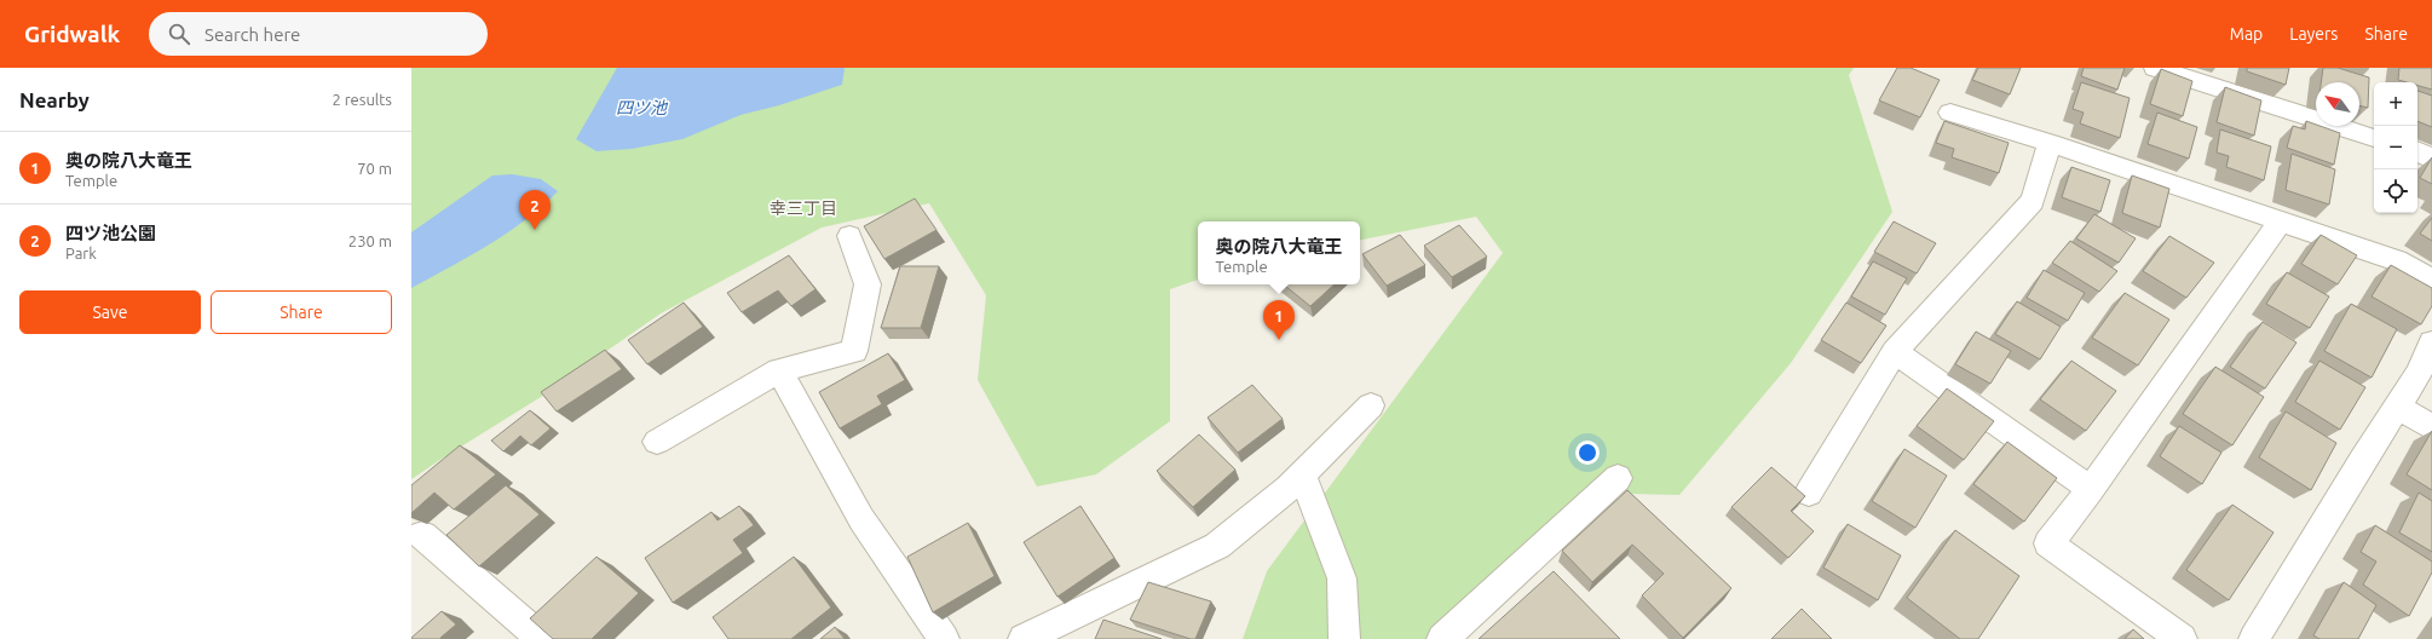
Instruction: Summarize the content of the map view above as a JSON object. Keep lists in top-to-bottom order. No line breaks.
{"districts":["幸三丁目"],"water":["四ツ池"],"north":"top left","page":{"header":"Gridwalk","search":"Search here","nav":["Map","Layers","Share"],"heading":["Nearby","2 results"],"map_buttons":["+","−"],"list":[{"mark":"1","name":"奥の院八大竜王","note":"Temple","value":"70 m"},{"mark":"2","name":"四ツ池公園","note":"Park","value":"230 m"}],"pins":["2","1"],"popup":["奥の院八大竜王","Temple"],"buttons":["Save","Share"]}}
